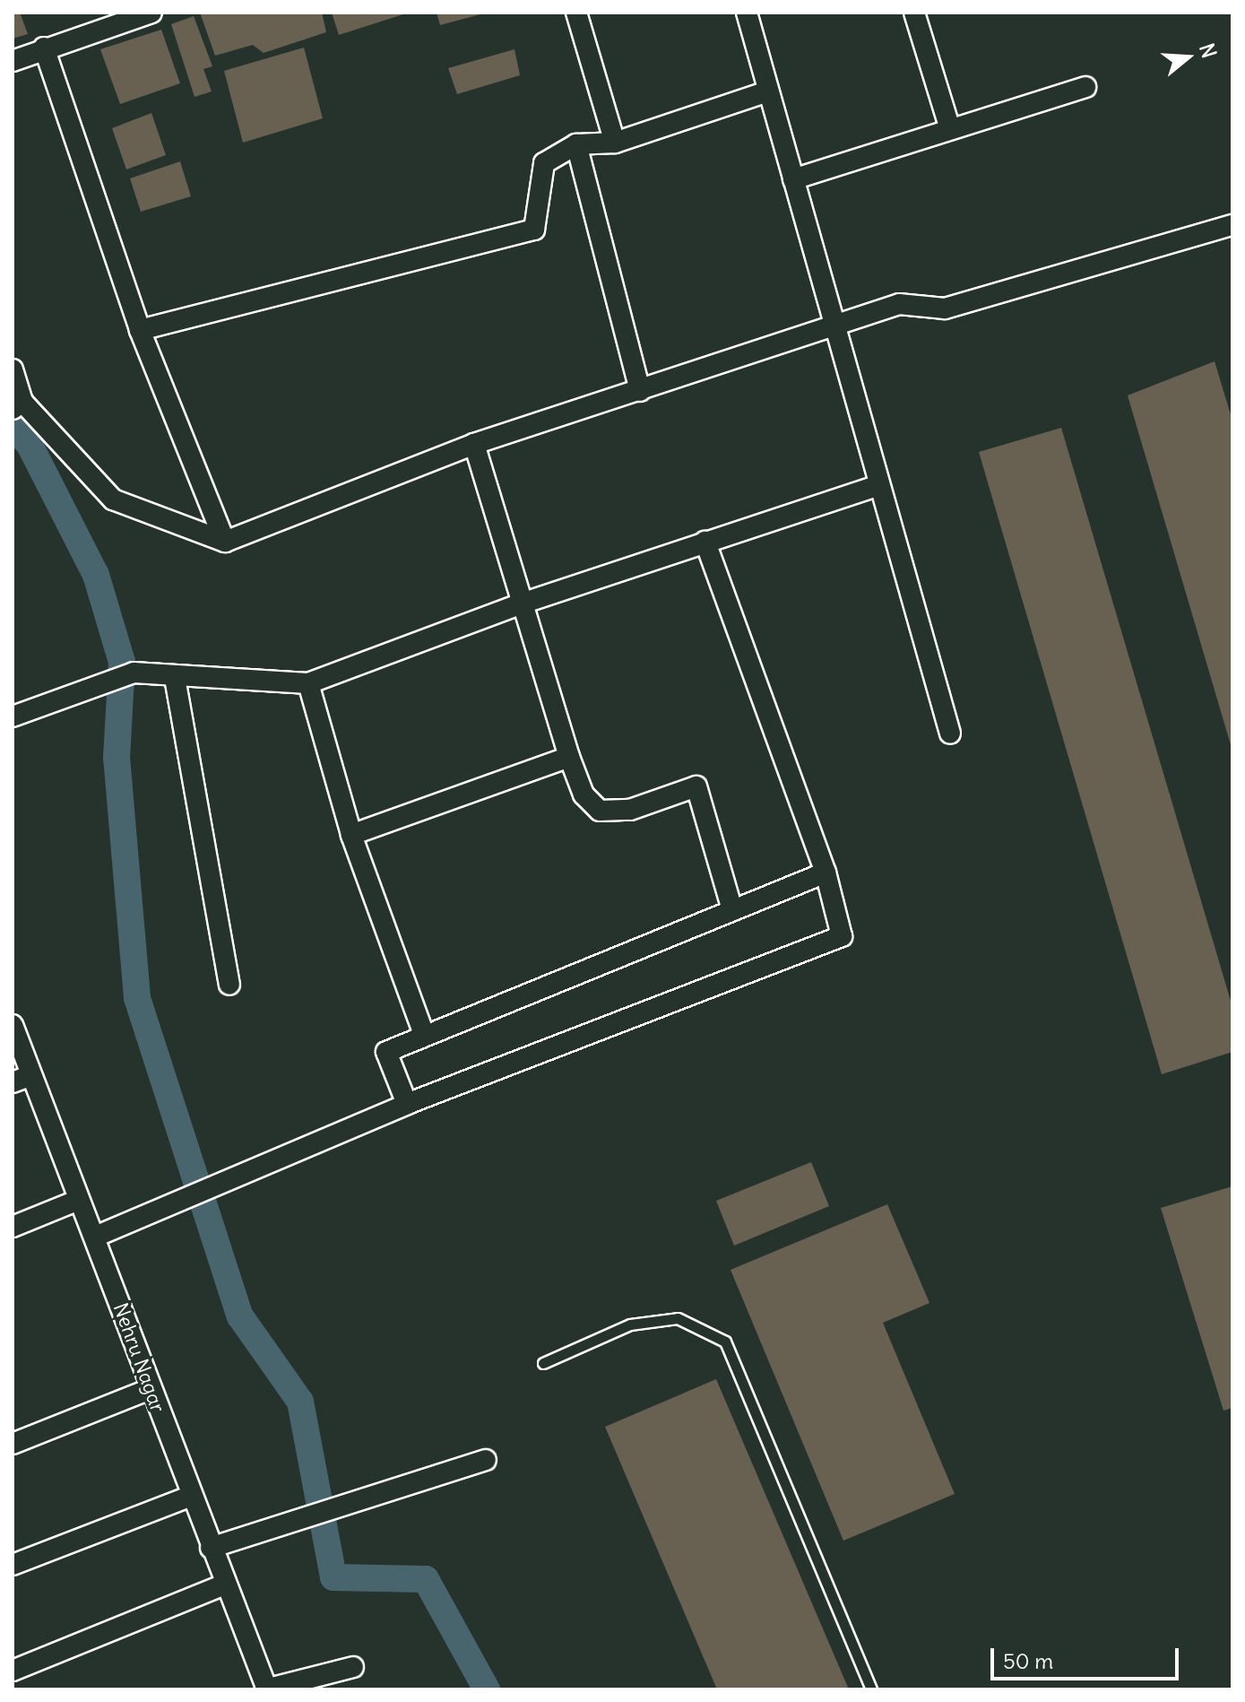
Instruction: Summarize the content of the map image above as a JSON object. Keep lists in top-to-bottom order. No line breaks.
{"streets":{"street":["Nehru Nagar"]},"scale_bar":"50 m","north":"right"}
